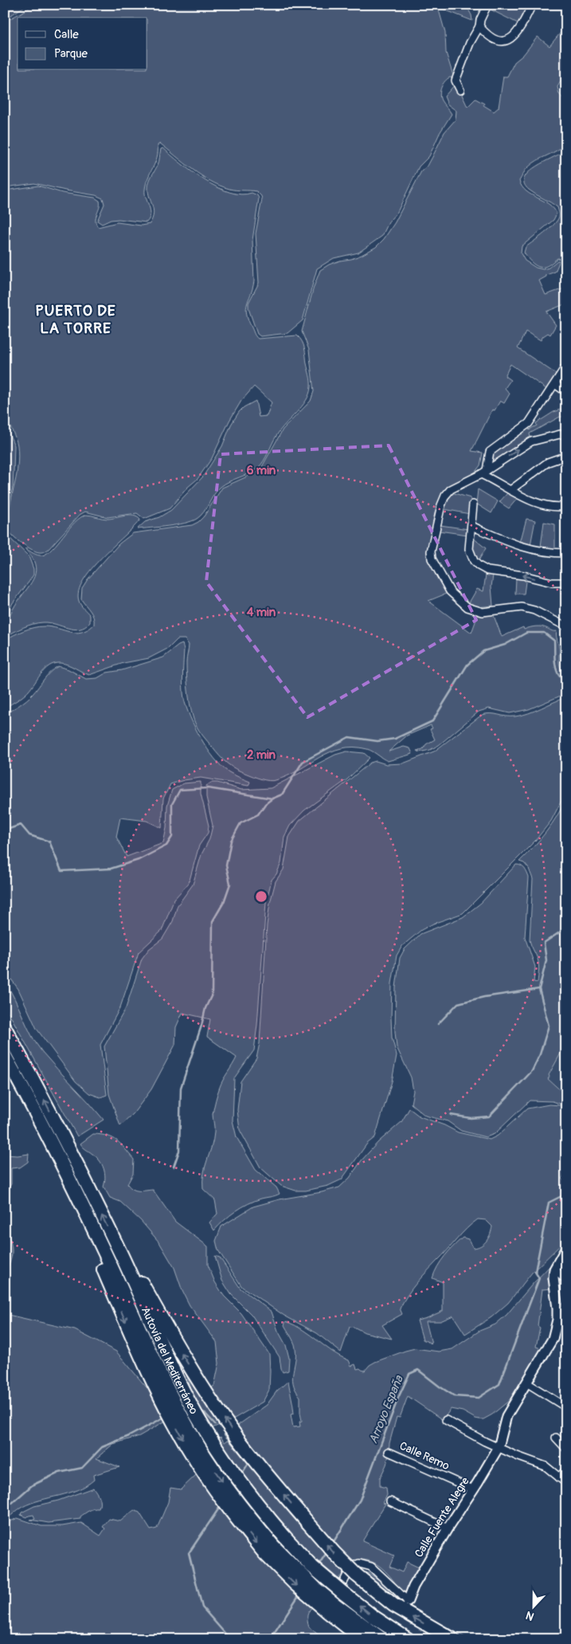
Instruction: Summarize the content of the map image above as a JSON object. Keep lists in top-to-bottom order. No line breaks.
{"streets":{"highway":["Autovía del Mediterráneo"],"street":["Calle Remo","Calle Fuente Alegre"]},"crossings":[["Calle Remo","Calle Fuente Alegre"]],"districts":["PUERTO DE LA TORRE"],"water":["Arroyo España"],"legend":["Calle","Parque"],"north":"bottom","rings":["6 min","4 min","2 min"]}
